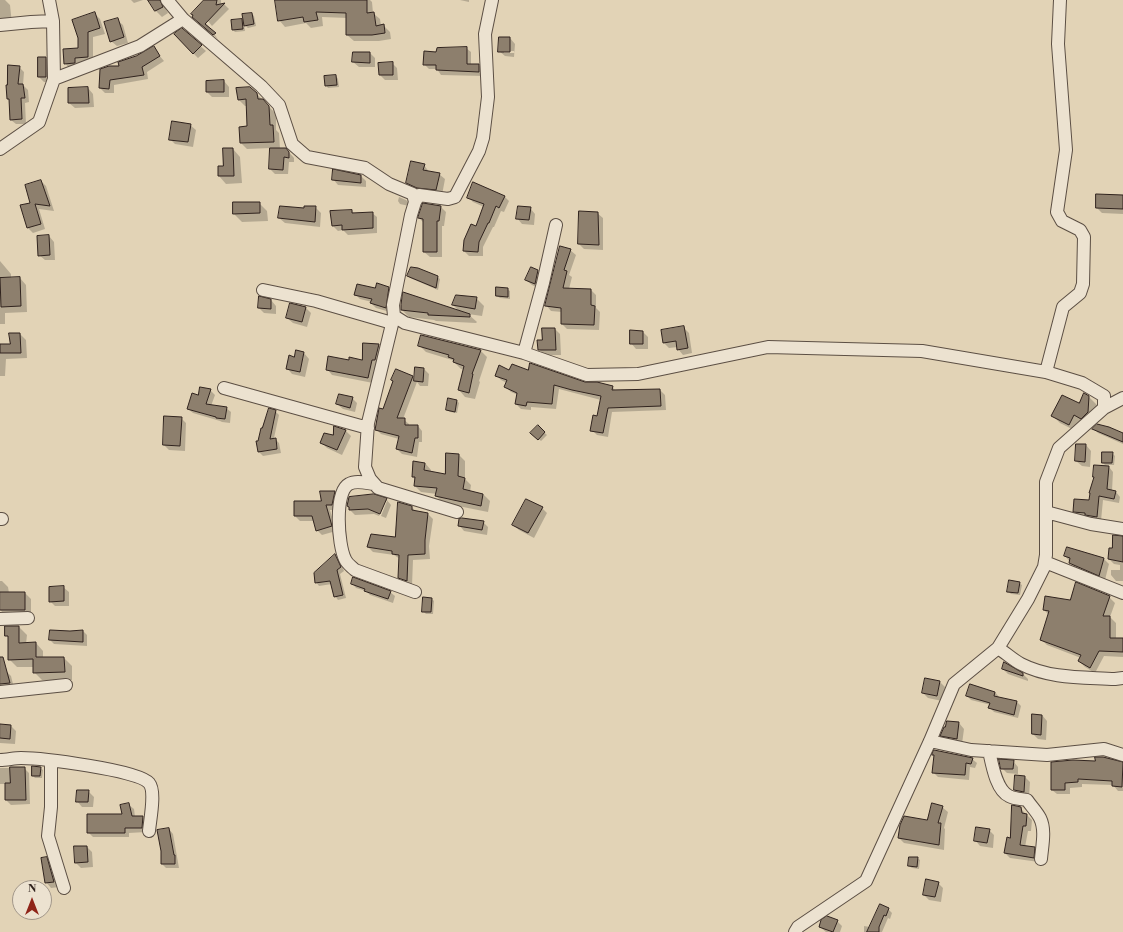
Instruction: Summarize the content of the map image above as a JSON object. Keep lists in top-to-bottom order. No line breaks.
{"north":"top"}
